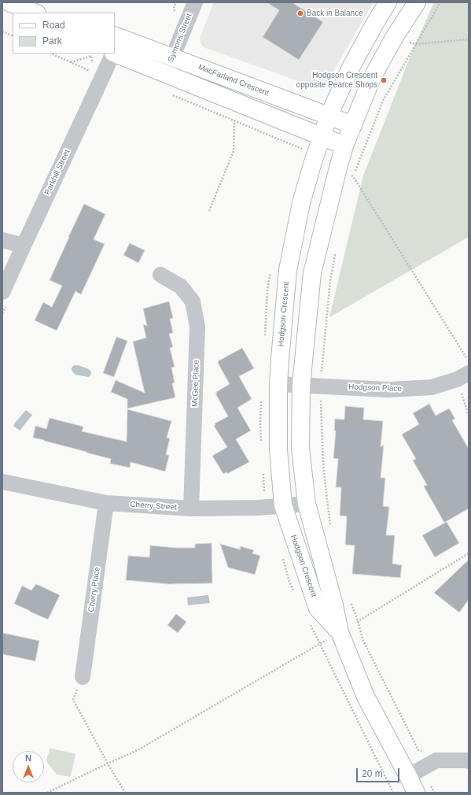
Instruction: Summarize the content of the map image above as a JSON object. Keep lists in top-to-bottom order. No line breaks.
{"streets":{"street":["Symons Street","MacFarland Crescent","Parkhill Street","Hodgson Crescent","McGee Place","Hodgson Place","Cherry Street","Cherry Place"]},"crossings":[["Symons Street","MacFarland Crescent"],["MacFarland Crescent","Hodgson Crescent"],["Hodgson Crescent","Hodgson Place"],["Hodgson Crescent","Cherry Street"],["McGee Place","Cherry Street"],["Cherry Street","Cherry Place"]],"places":["Back in Balance","Hodgson Crescent opposite Pearce Shops"],"legend":["Road","Park"],"scale_bar":"20 m","north":"top"}
